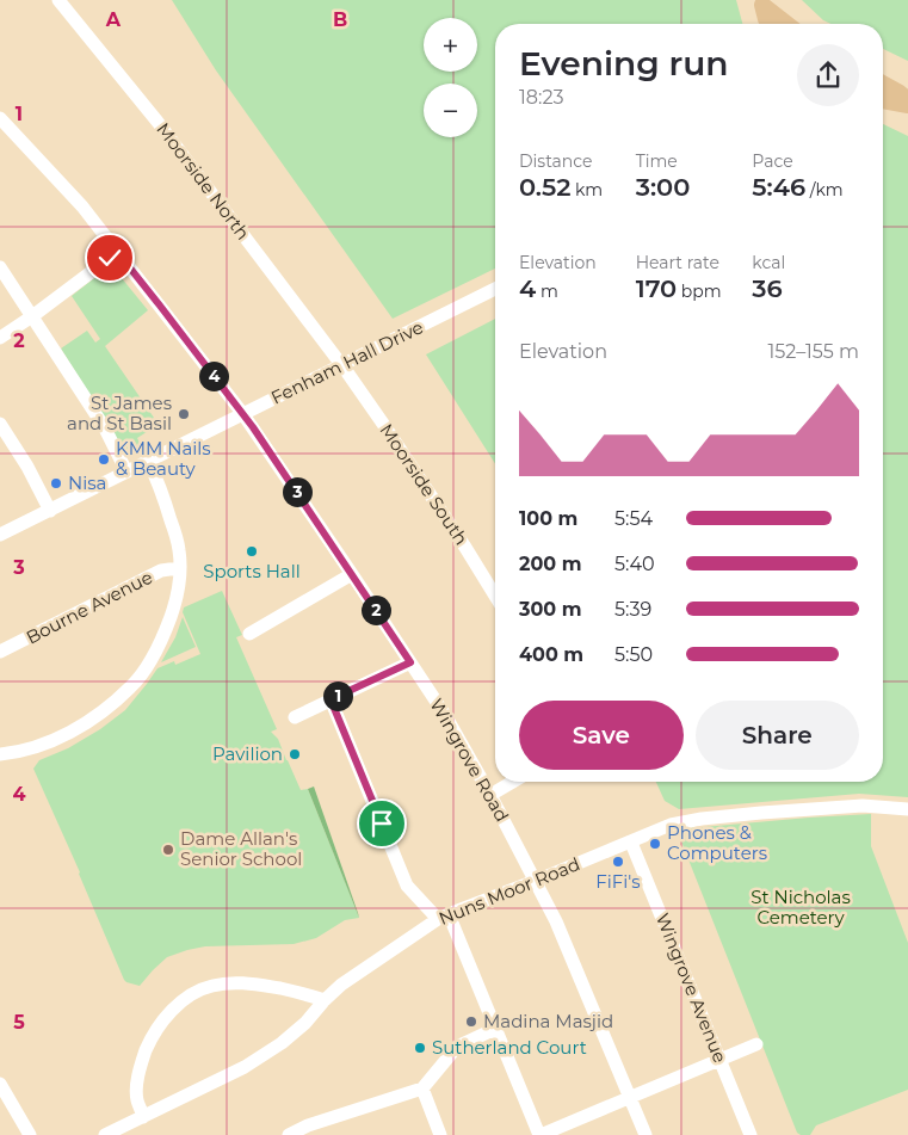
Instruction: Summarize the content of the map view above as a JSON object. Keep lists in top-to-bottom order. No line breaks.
{"streets":{"street":["Moorside North","Fenham Hall Drive","Moorside South","Bourne Avenue","Wingrove Road","Nuns Moor Road","Wingrove Avenue"]},"crossings":[["Moorside North","Fenham Hall Drive"],["Moorside North","Moorside South"],["Fenham Hall Drive","Moorside South"],["Fenham Hall Drive","Wingrove Road"],["Wingrove Road","Nuns Moor Road"],["Nuns Moor Road","Wingrove Avenue"]],"parks":["St Nicholas Cemetery"],"places":["St James and St Basil","KMM Nails & Beauty","Nisa","Sports Hall","Pavilion","Phones & Computers","Dame Allan's Senior School","FiFi's","Madina Masjid","Sutherland Court"],"page":{"map_buttons":["+","−"],"heading":["Evening run","18:23"],"stats":[["Distance","0.52 km"],["Time","3:00"],["Pace","5:46 /km"],["Elevation","4 m"],["Heart rate","170 bpm"],["kcal","36"]],"chart":["Elevation","152–155 m"],"pins":["4","3","2","1"],"list":[{"name":"100 m","note":"5:54"},{"name":"200 m","note":"5:40"},{"name":"300 m","note":"5:39"},{"name":"400 m","note":"5:50"}],"buttons":["Save","Share"]},"grid":{"columns":["A","B"],"rows":["1","2","3","4","5"]}}
